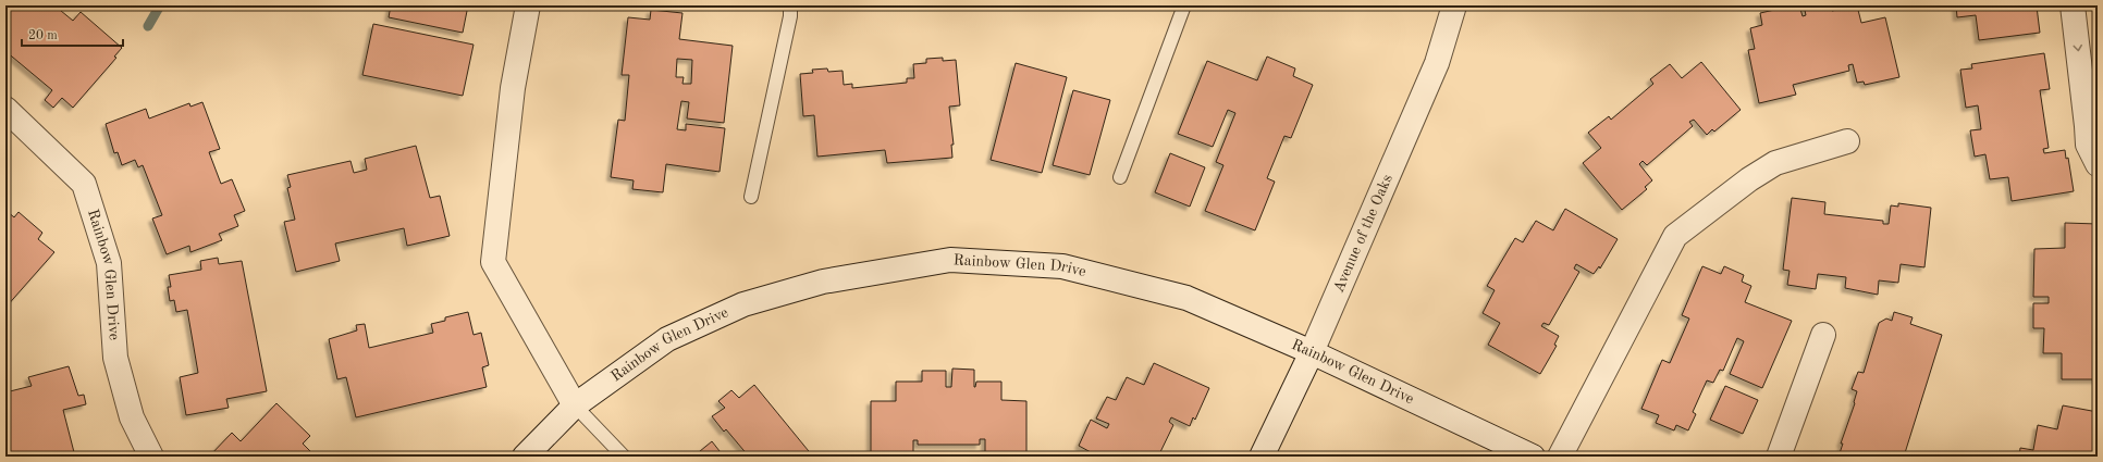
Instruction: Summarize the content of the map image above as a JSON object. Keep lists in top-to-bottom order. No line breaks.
{"streets":{"street":["Avenue of the Oaks","Rainbow Glen Drive"]},"crossings":[["Avenue of the Oaks","Rainbow Glen Drive"]],"scale_bar":"20 m"}
